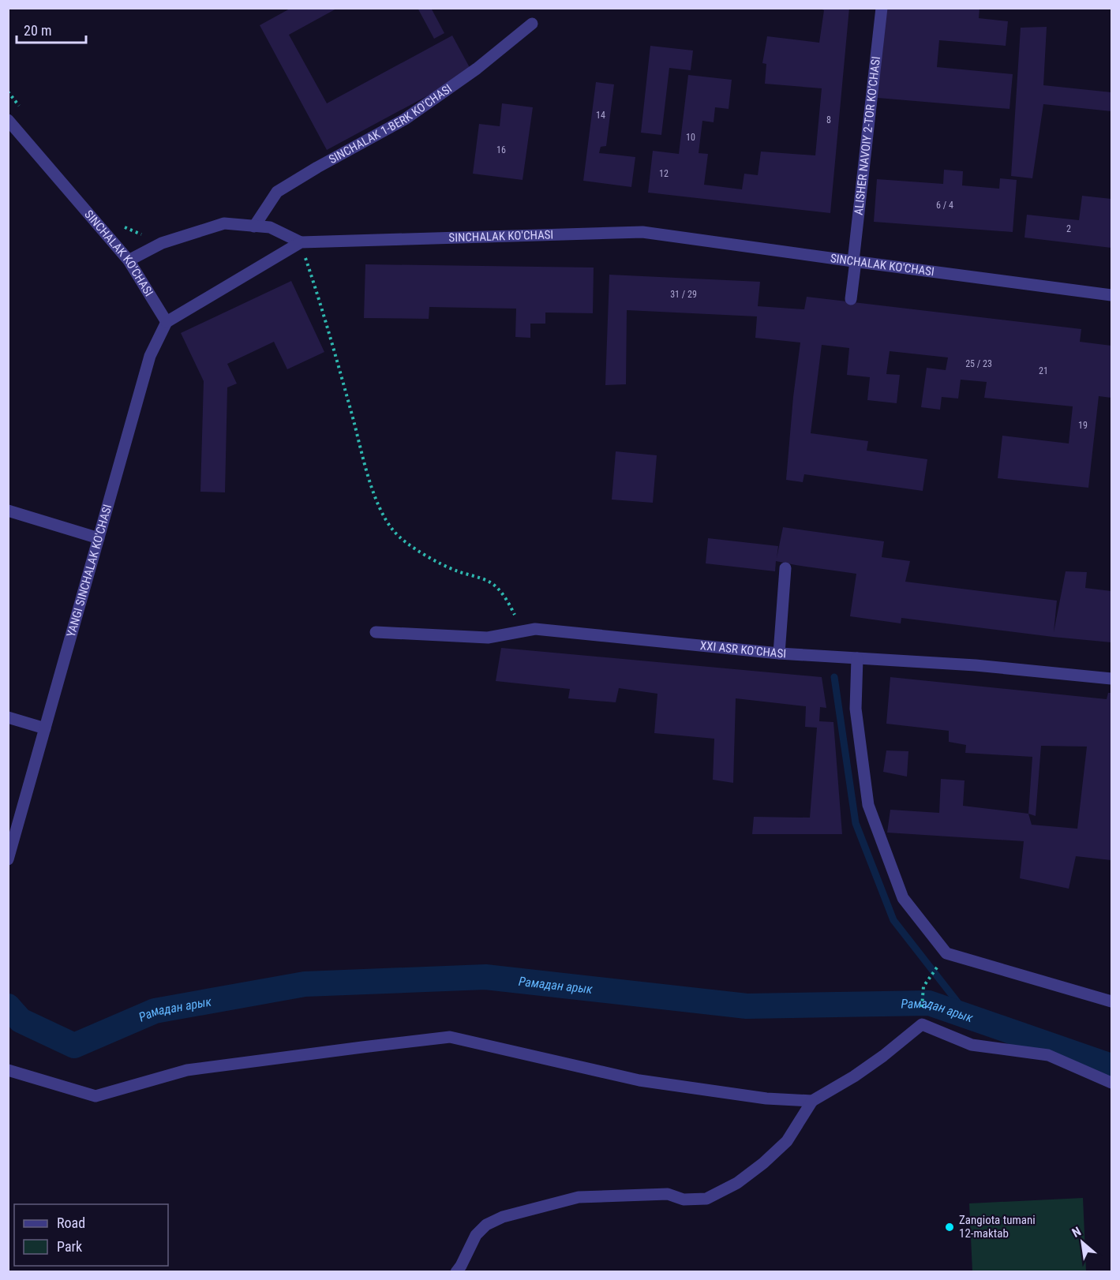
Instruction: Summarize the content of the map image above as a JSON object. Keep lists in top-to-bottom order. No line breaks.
{"streets":{"street":["SINCHALAK 1-BERK KO'CHASI","ALISHER NAVOIY 2-TOR KO'CHASI","SINCHALAK KO'CHASI","YANGI SINCHALAK KO'CHASI","XXI ASR KO'CHASI"]},"crossings":[["ALISHER NAVOIY 2-TOR KO'CHASI","SINCHALAK KO'CHASI"],["SINCHALAK KO'CHASI","YANGI SINCHALAK KO'CHASI"]],"water":["Рамадан арык"],"places":["Zangiota tumani 12-maktab"],"house_numbers":["14","8","10","16","12","6 / 4","2","31 / 29","25 / 23","21","19"],"legend":["Road","Park"],"scale_bar":"20 m","north":"top left"}
